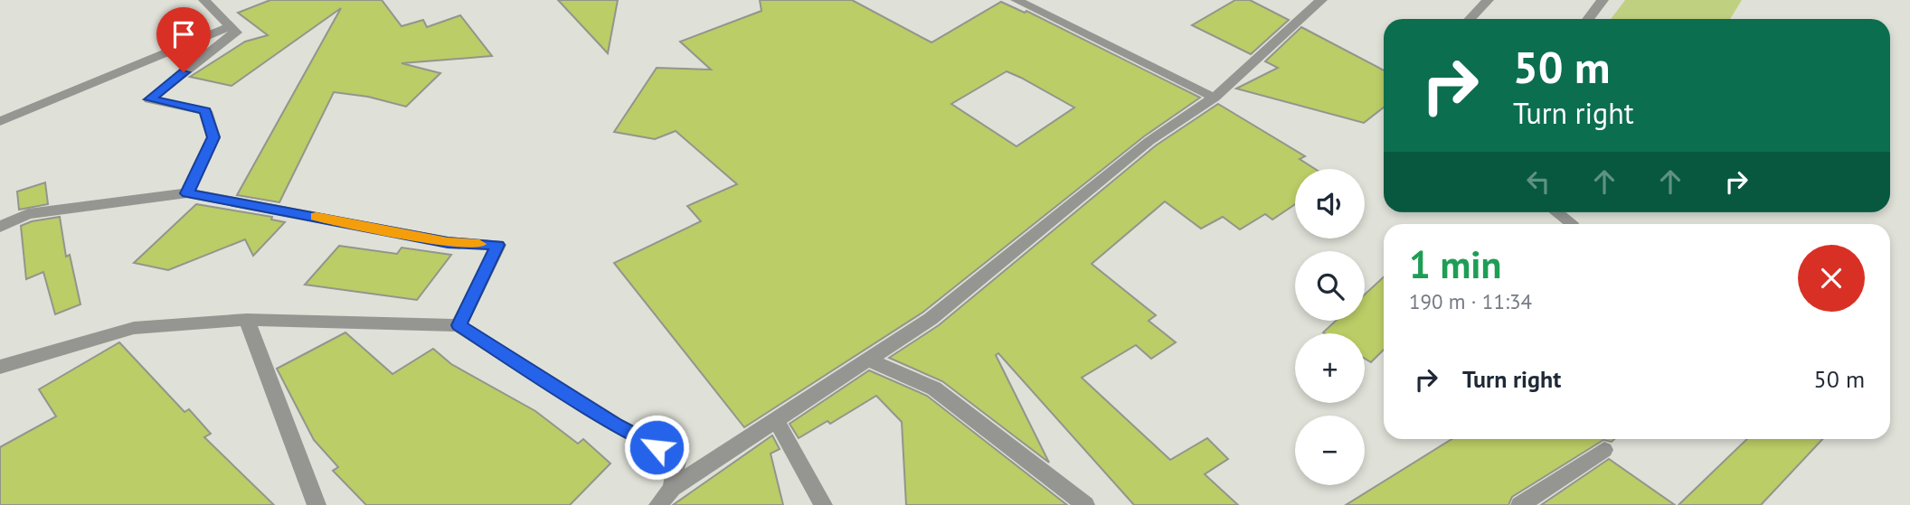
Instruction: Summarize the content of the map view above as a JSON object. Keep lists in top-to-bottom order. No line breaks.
{"page":{"turn":["50 m","Turn right"],"map_buttons":["+","−"],"heading":["1 min","190 m · 11:34"],"list":[{"name":"Turn right","value":"50 m"}]}}
